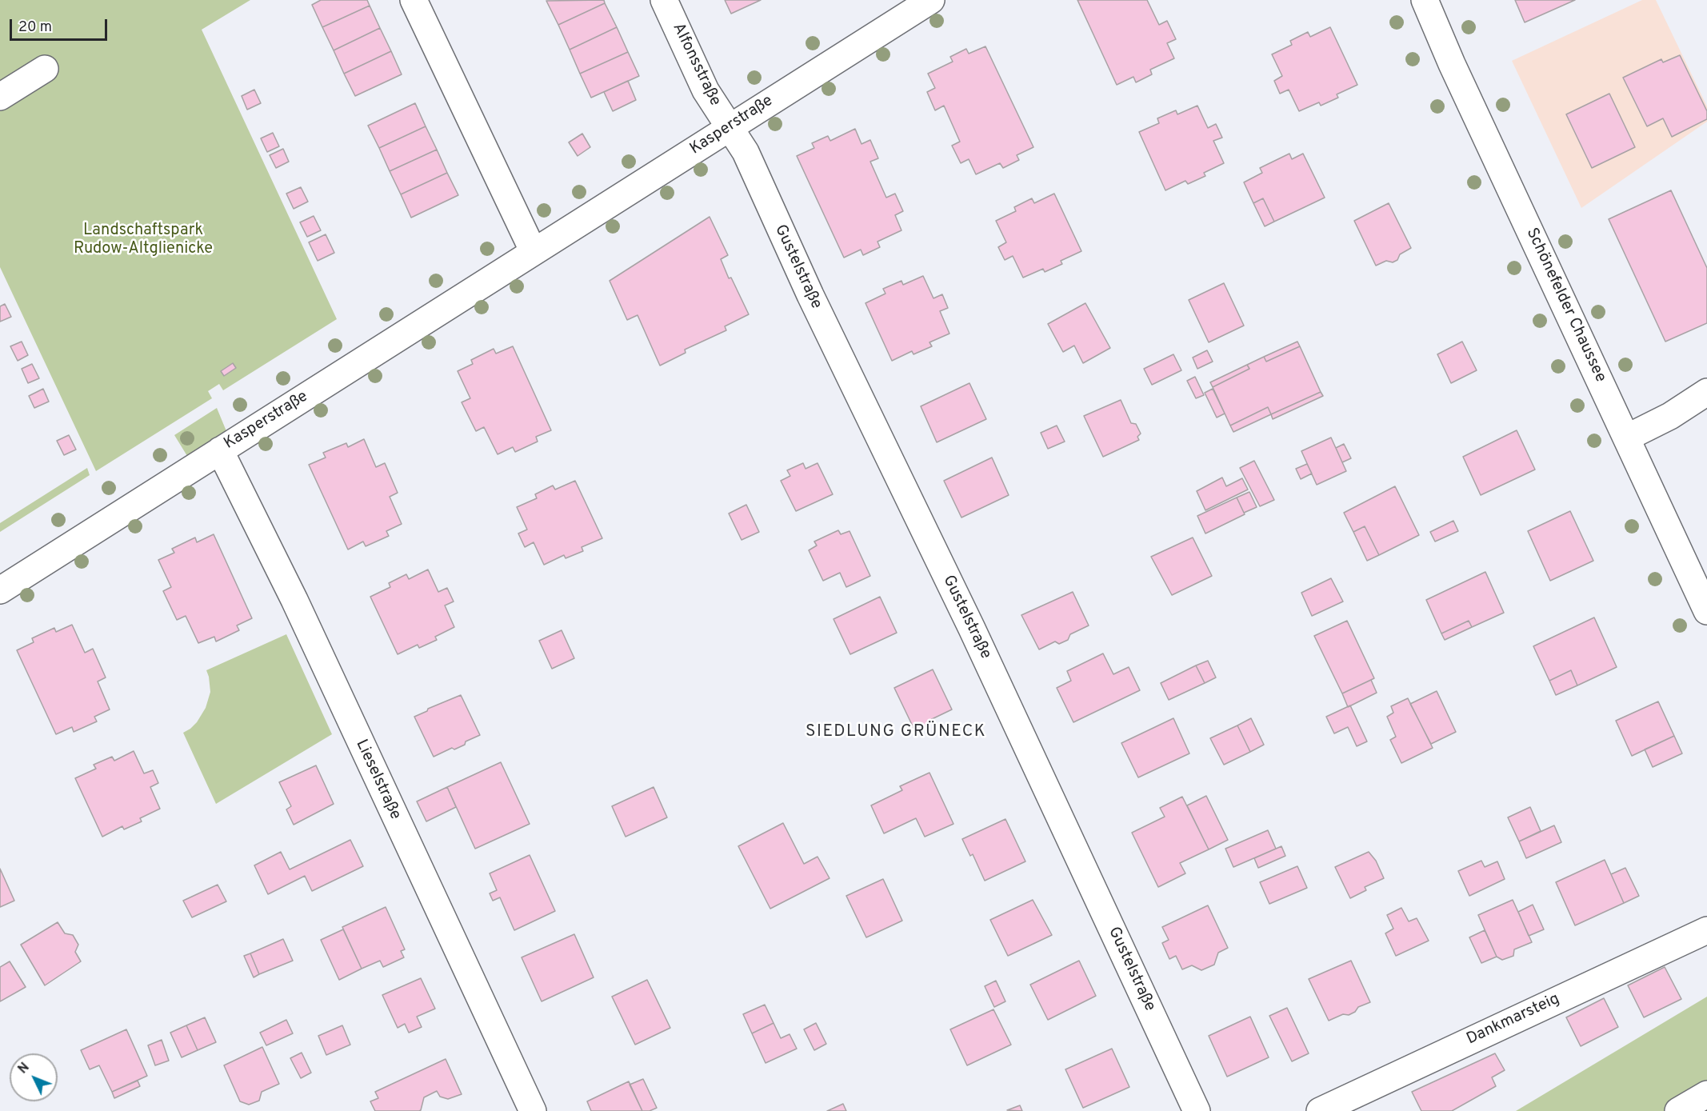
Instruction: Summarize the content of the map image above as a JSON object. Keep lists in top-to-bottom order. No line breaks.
{"streets":{"street":["Alfonsstraße","Kasperstraße","Gustelstraße","Schönefelder Chaussee","Lieselstraße","Dankmarsteig"]},"crossings":[["Alfonsstraße","Kasperstraße"],["Alfonsstraße","Gustelstraße"],["Kasperstraße","Gustelstraße"],["Kasperstraße","Lieselstraße"]],"districts":["SIEDLUNG GRÜNECK"],"parks":["Landschaftspark Rudow-Altglienicke"],"scale_bar":"20 m","north":"top left"}
